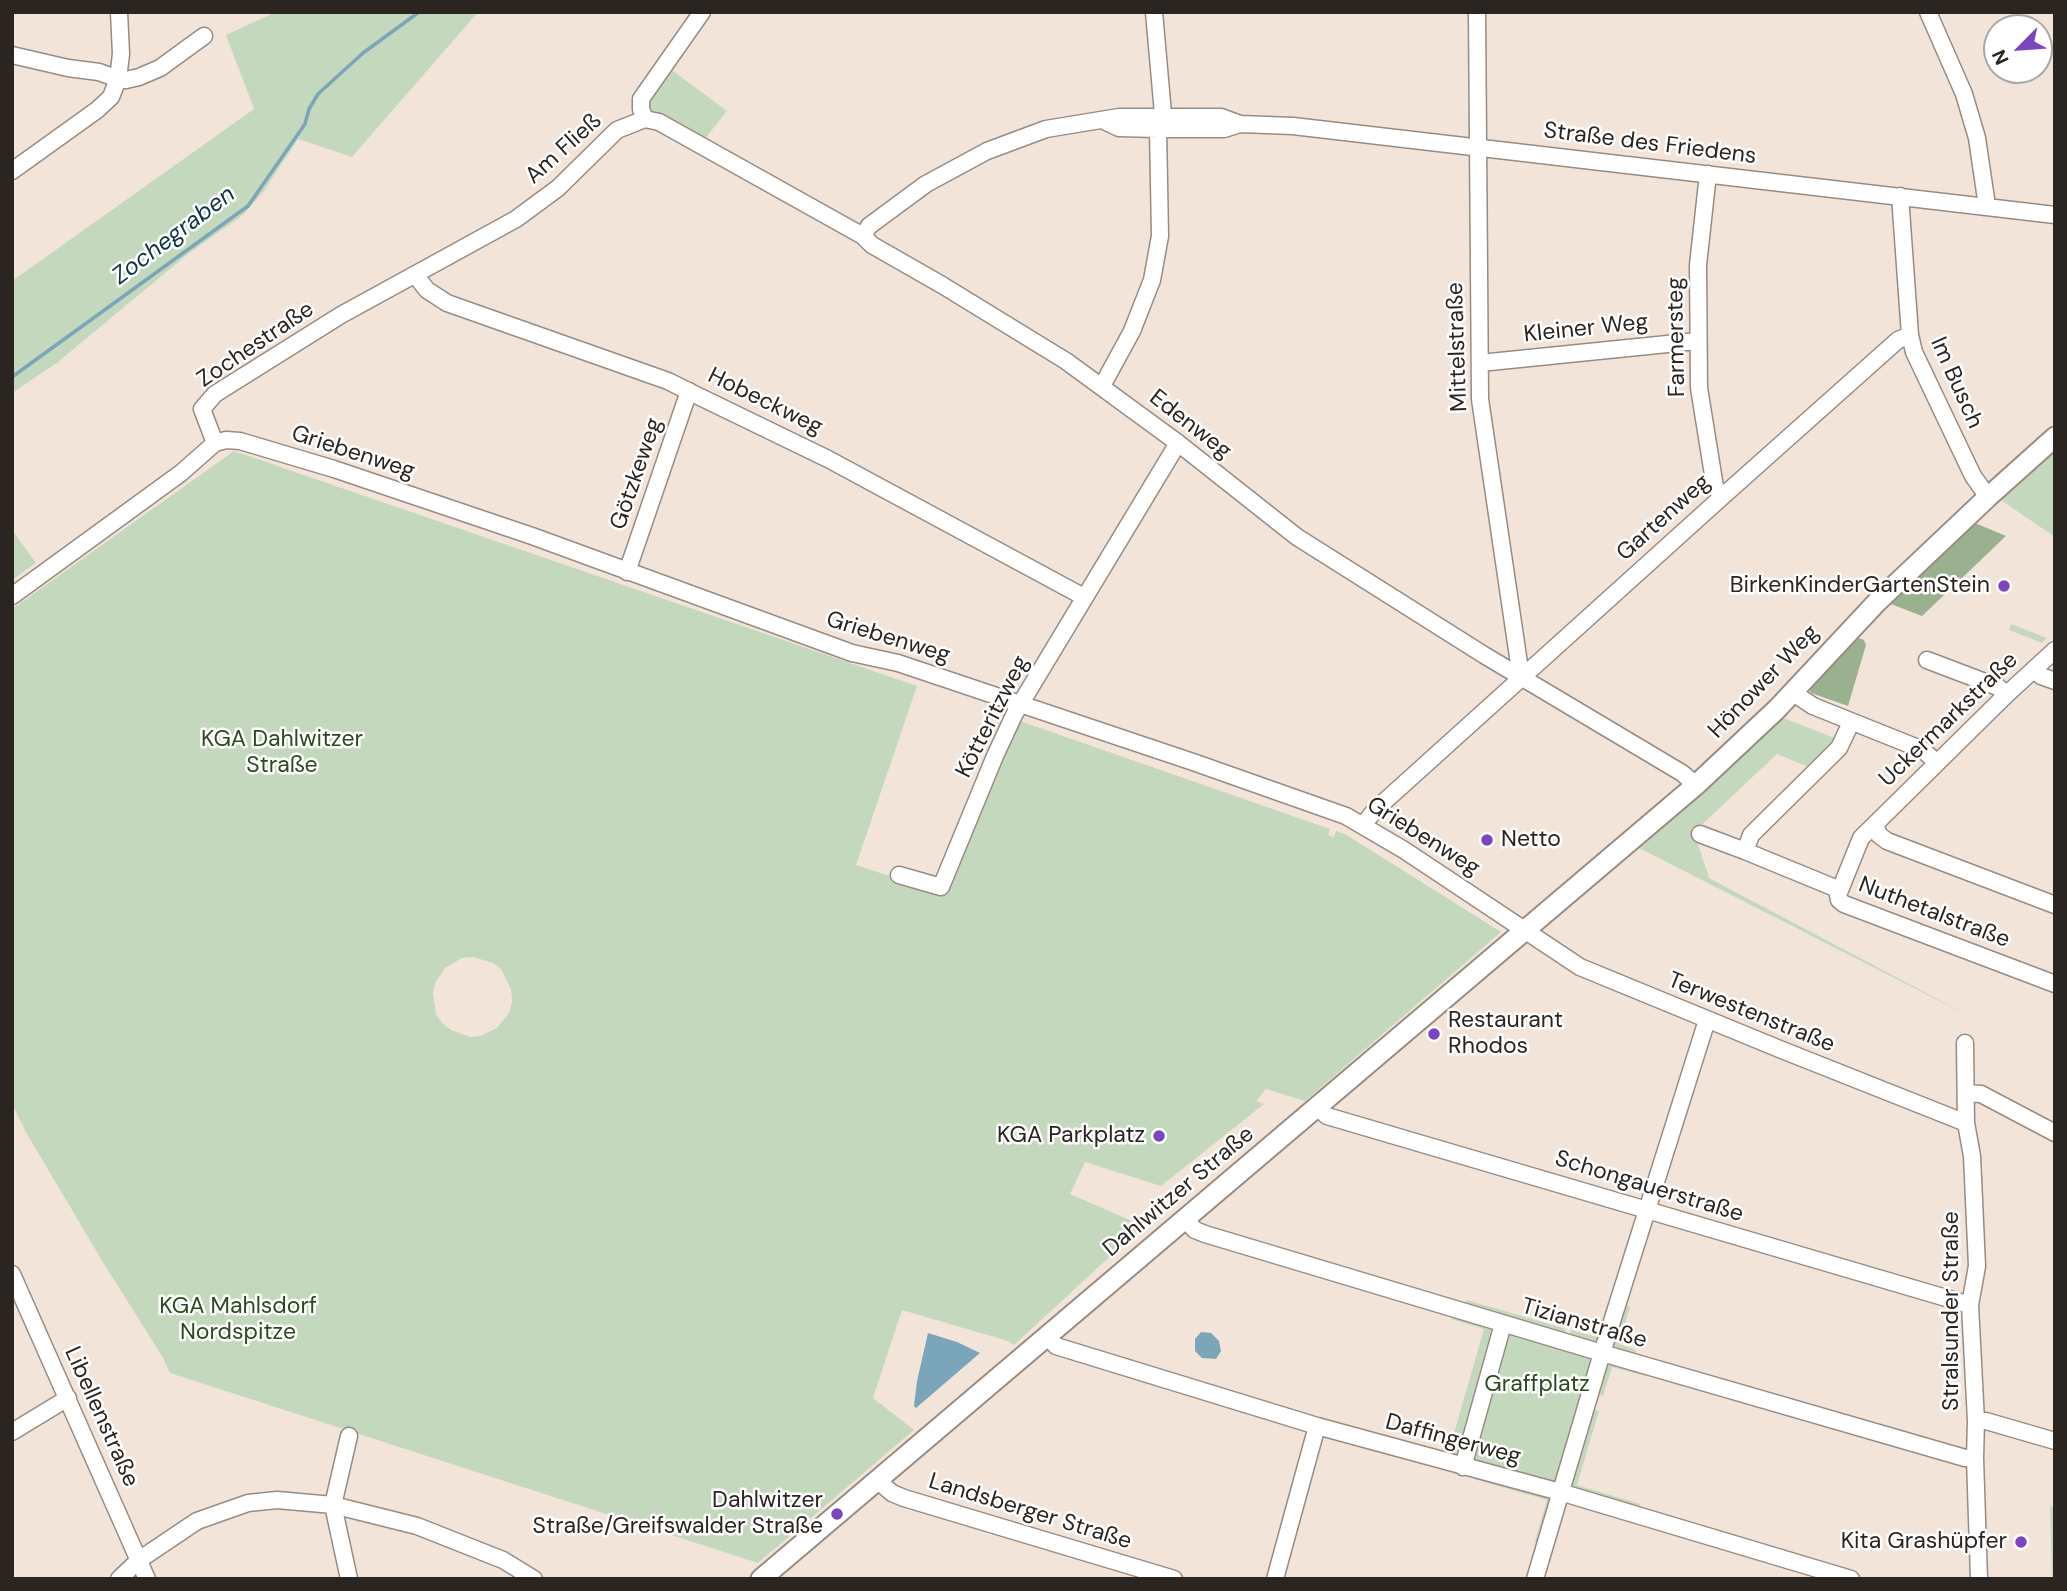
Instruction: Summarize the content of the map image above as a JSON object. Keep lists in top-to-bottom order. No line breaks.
{"streets":{"main road":["Hönower Weg","Dahlwitzer Straße"],"street":["Straße des Friedens","Am Fließ","Kleiner Weg","Farmersteg","Zochestraße","Mittelstraße","Im Busch","Hobeckweg","Edenweg","Griebenweg","Götzkeweg","Gartenweg","Kötteritzweg","Uckermarkstraße","Nuthetalstraße","Terwestenstraße","Schongauerstraße","Stralsunder Straße","Tizianstraße","Libellenstraße","Daffingerweg","Landsberger Straße"]},"crossings":[["Straße des Friedens","Farmersteg"],["Straße des Friedens","Mittelstraße"],["Straße des Friedens","Im Busch"],["Straße des Friedens","Edenweg"],["Am Fließ","Zochestraße"],["Am Fließ","Edenweg"],["Kleiner Weg","Farmersteg"],["Kleiner Weg","Mittelstraße"],["Farmersteg","Gartenweg"],["Zochestraße","Hobeckweg"],["Zochestraße","Griebenweg"],["Mittelstraße","Edenweg"],["Mittelstraße","Gartenweg"],["Im Busch","Gartenweg"],["Im Busch","Hönower Weg"],["Hobeckweg","Götzkeweg"],["Hobeckweg","Kötteritzweg"],["Edenweg","Gartenweg"],["Edenweg","Hönower Weg"],["Edenweg","Kötteritzweg"],["Griebenweg","Götzkeweg"],["Griebenweg","Gartenweg"],["Griebenweg","Kötteritzweg"],["Griebenweg","Terwestenstraße"],["Griebenweg","Dahlwitzer Straße"],["Hönower Weg","Dahlwitzer Straße"],["Uckermarkstraße","Nuthetalstraße"],["Terwestenstraße","Dahlwitzer Straße"],["Terwestenstraße","Stralsunder Straße"],["Schongauerstraße","Dahlwitzer Straße"],["Schongauerstraße","Stralsunder Straße"],["Dahlwitzer Straße","Tizianstraße"],["Dahlwitzer Straße","Daffingerweg"],["Dahlwitzer Straße","Landsberger Straße"],["Stralsunder Straße","Tizianstraße"]],"water":["Zochegraben"],"parks":["KGA Dahlwitzer Straße","KGA Mahlsdorf Nordspitze","Graffplatz"],"places":["BirkenKinderGartenStein","Netto","Restaurant Rhodos","KGA Parkplatz","Dahlwitzer Straße/Greifswalder Straße","Kita Grashüpfer"],"north":"bottom left"}
